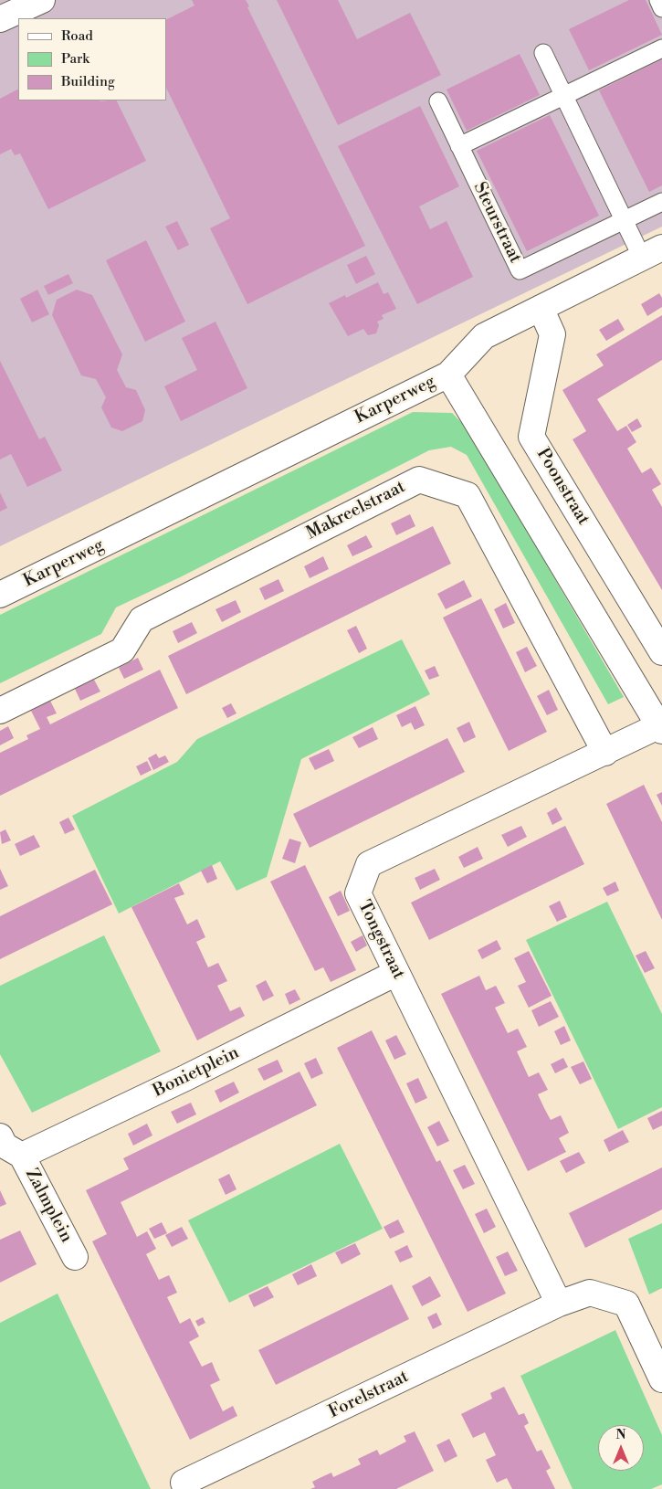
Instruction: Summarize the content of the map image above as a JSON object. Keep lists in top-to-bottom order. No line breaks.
{"streets":{"street":["Karperweg","Poonstraat","Makreelstraat","Tongstraat","Bonietplein","Zalmplein","Forelstraat"],"lane":["Steurstraat"]},"crossings":[["Karperweg","Tongstraat"],["Makreelstraat","Tongstraat"],["Tongstraat","Bonietplein"],["Tongstraat","Forelstraat"],["Bonietplein","Zalmplein"]],"legend":["Road","Park","Building"],"north":"top"}
